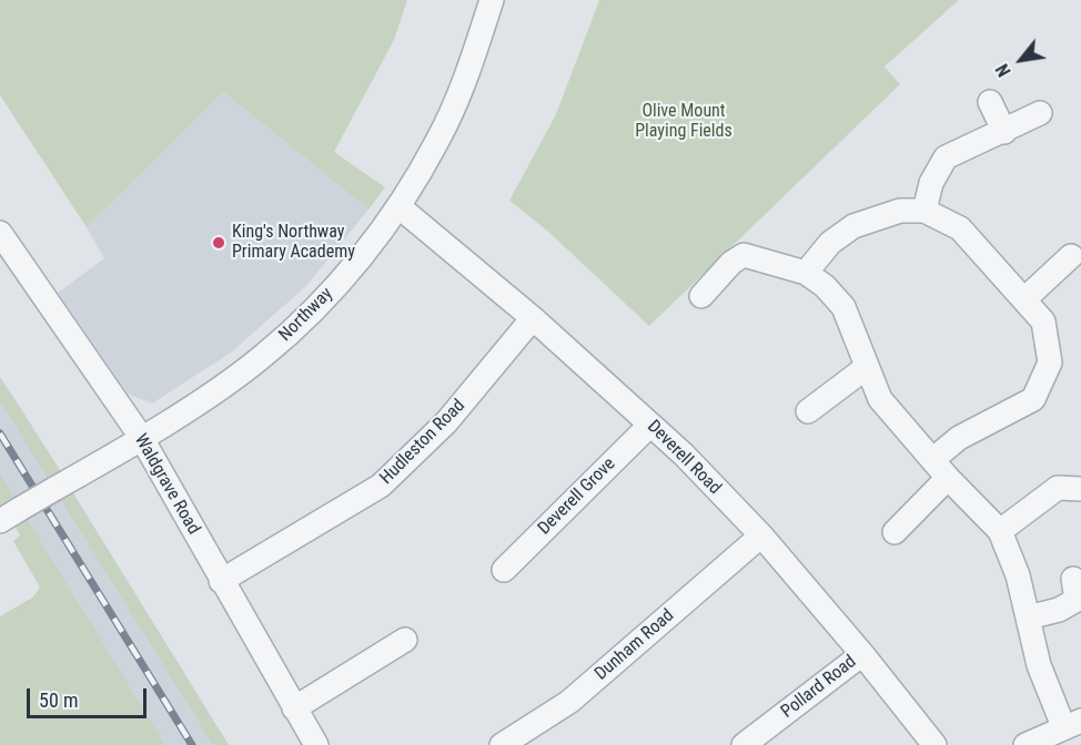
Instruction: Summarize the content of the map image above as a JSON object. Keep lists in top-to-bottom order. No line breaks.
{"streets":{"street":["Northway","Hudleston Road","Deverell Road","Waldgrave Road","Deverell Grove","Dunham Road","Pollard Road"]},"crossings":[["Northway","Deverell Road"],["Northway","Waldgrave Road"],["Hudleston Road","Deverell Road"],["Hudleston Road","Waldgrave Road"],["Deverell Road","Deverell Grove"],["Deverell Road","Dunham Road"],["Deverell Road","Pollard Road"]],"parks":["Olive Mount Playing Fields"],"places":["King's Northway Primary Academy"],"scale_bar":"50 m","north":"bottom left"}
